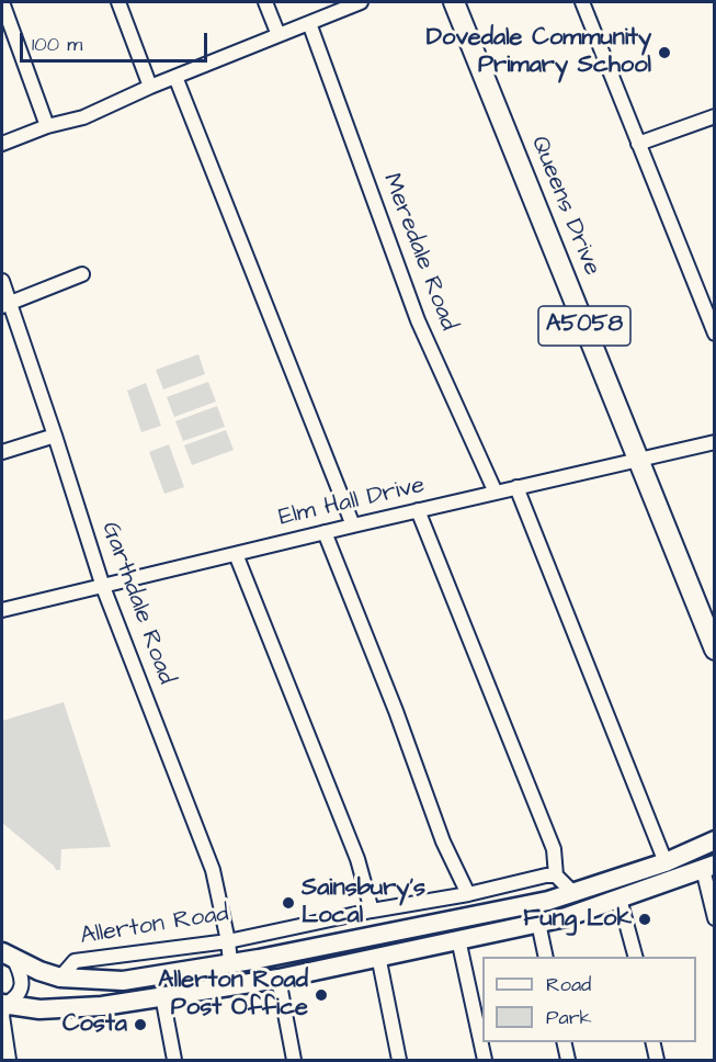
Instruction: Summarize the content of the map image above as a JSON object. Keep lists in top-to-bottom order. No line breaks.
{"streets":{"main road":["Queens Drive","A5058","Allerton Road"],"street":["Meredale Road","Elm Hall Drive","Garthdale Road"]},"crossings":[["Queens Drive","Elm Hall Drive"],["Meredale Road","Elm Hall Drive"],["Elm Hall Drive","Garthdale Road"],["Garthdale Road","Allerton Road"]],"places":["Dovedale Community Primary School","Sainsbury's Local","Fung Lok","Allerton Road Post Office","Costa"],"legend":["Road","Park"],"scale_bar":"100 m"}
